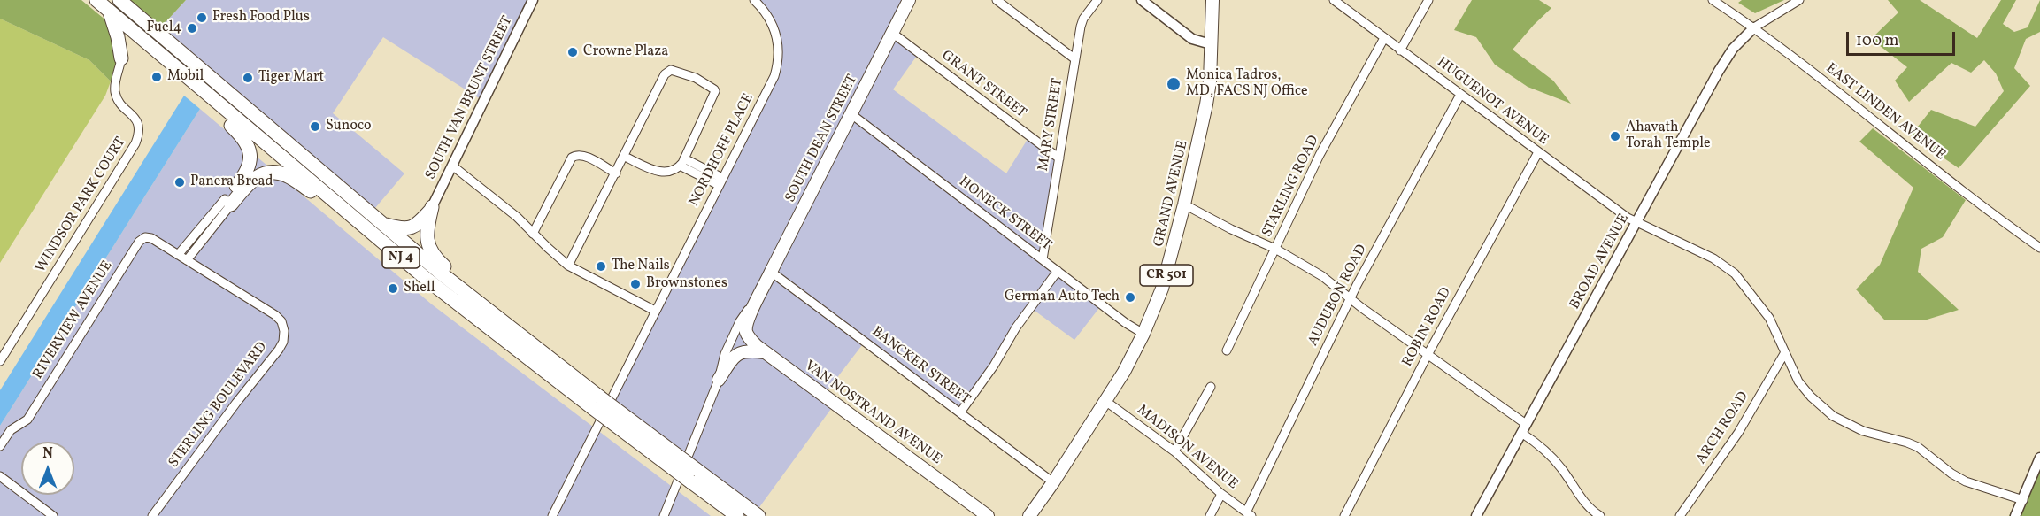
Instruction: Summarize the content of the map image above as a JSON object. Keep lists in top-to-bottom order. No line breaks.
{"streets":{"highway":["NJ 4"],"main road":["SOUTH DEAN STREET","GRAND AVENUE","CR 501","VAN NOSTRAND AVENUE"],"street":["GRANT STREET","SOUTH VAN BRUNT STREET","HUGUENOT AVENUE","EAST LINDEN AVENUE","MARY STREET","NORDHOFF PLACE","STARLING ROAD","WINDSOR PARK COURT","HONECK STREET","BROAD AVENUE","AUDUBON ROAD","RIVERVIEW AVENUE","ROBIN ROAD","BANCKER STREET","STERLING BOULEVARD","ARCH ROAD","MADISON AVENUE"]},"crossings":[["GRANT STREET","MARY STREET"],["GRANT STREET","SOUTH DEAN STREET"],["HUGUENOT AVENUE","STARLING ROAD"],["HUGUENOT AVENUE","BROAD AVENUE"],["HUGUENOT AVENUE","AUDUBON ROAD"],["HUGUENOT AVENUE","ROBIN ROAD"],["HUGUENOT AVENUE","ARCH ROAD"],["EAST LINDEN AVENUE","BROAD AVENUE"],["MARY STREET","HONECK STREET"],["SOUTH DEAN STREET","HONECK STREET"],["SOUTH DEAN STREET","BANCKER STREET"],["SOUTH DEAN STREET","VAN NOSTRAND AVENUE"],["GRAND AVENUE","HONECK STREET"],["GRAND AVENUE","BANCKER STREET"],["GRAND AVENUE","MADISON AVENUE"],["AUDUBON ROAD","MADISON AVENUE"],["RIVERVIEW AVENUE","STERLING BOULEVARD"]],"places":["Fresh Food Plus","Fuel4","Crowne Plaza","Mobil","Tiger Mart","Monica Tadros, MD, FACS NJ Office","Sunoco","Ahavath Torah Temple","Panera Bread","The Nails","Brownstones","Shell","German Auto Tech"],"scale_bar":"100 m","north":"top"}
